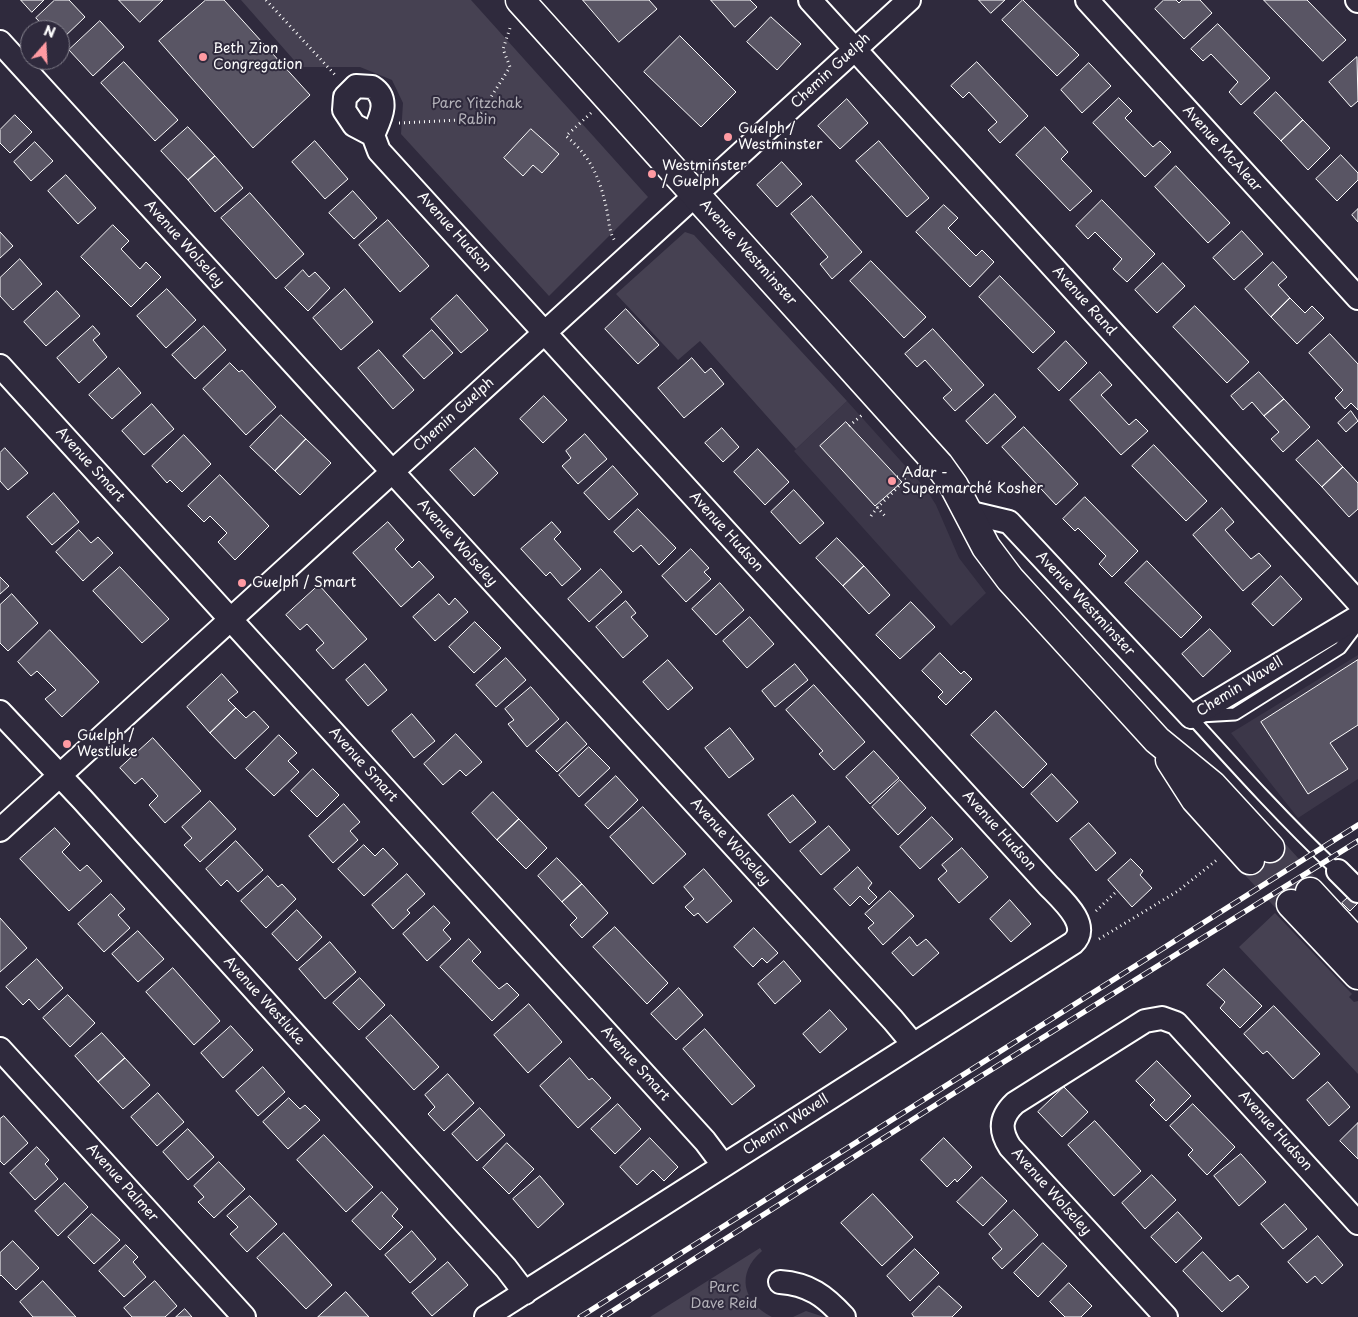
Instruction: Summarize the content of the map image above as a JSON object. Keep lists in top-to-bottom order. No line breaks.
{"streets":{"street":["Chemin Guelph","Avenue McAlear","Avenue Hudson","Avenue Wolseley","Avenue Westminster","Avenue Rand","Avenue Smart","Chemin Wavell","Avenue Westluke","Avenue Palmer"]},"crossings":[["Chemin Guelph","Avenue Hudson"],["Chemin Guelph","Avenue Wolseley"],["Chemin Guelph","Avenue Westminster"],["Chemin Guelph","Avenue Rand"],["Chemin Guelph","Avenue Smart"],["Chemin Guelph","Avenue Westluke"],["Avenue Hudson","Avenue Wolseley"],["Avenue Hudson","Chemin Wavell"],["Avenue Wolseley","Chemin Wavell"],["Avenue Westminster","Chemin Wavell"],["Avenue Smart","Chemin Wavell"],["Chemin Wavell","Avenue Westluke"]],"parks":["Parc Yitzchak Rabin","Parc Dave Reid"],"places":["Beth Zion Congregation","Guelph / Westminster","Westminster / Guelph","Adar - Supermarché Kosher","Guelph / Smart","Guelph / Westluke"],"north":"top"}
